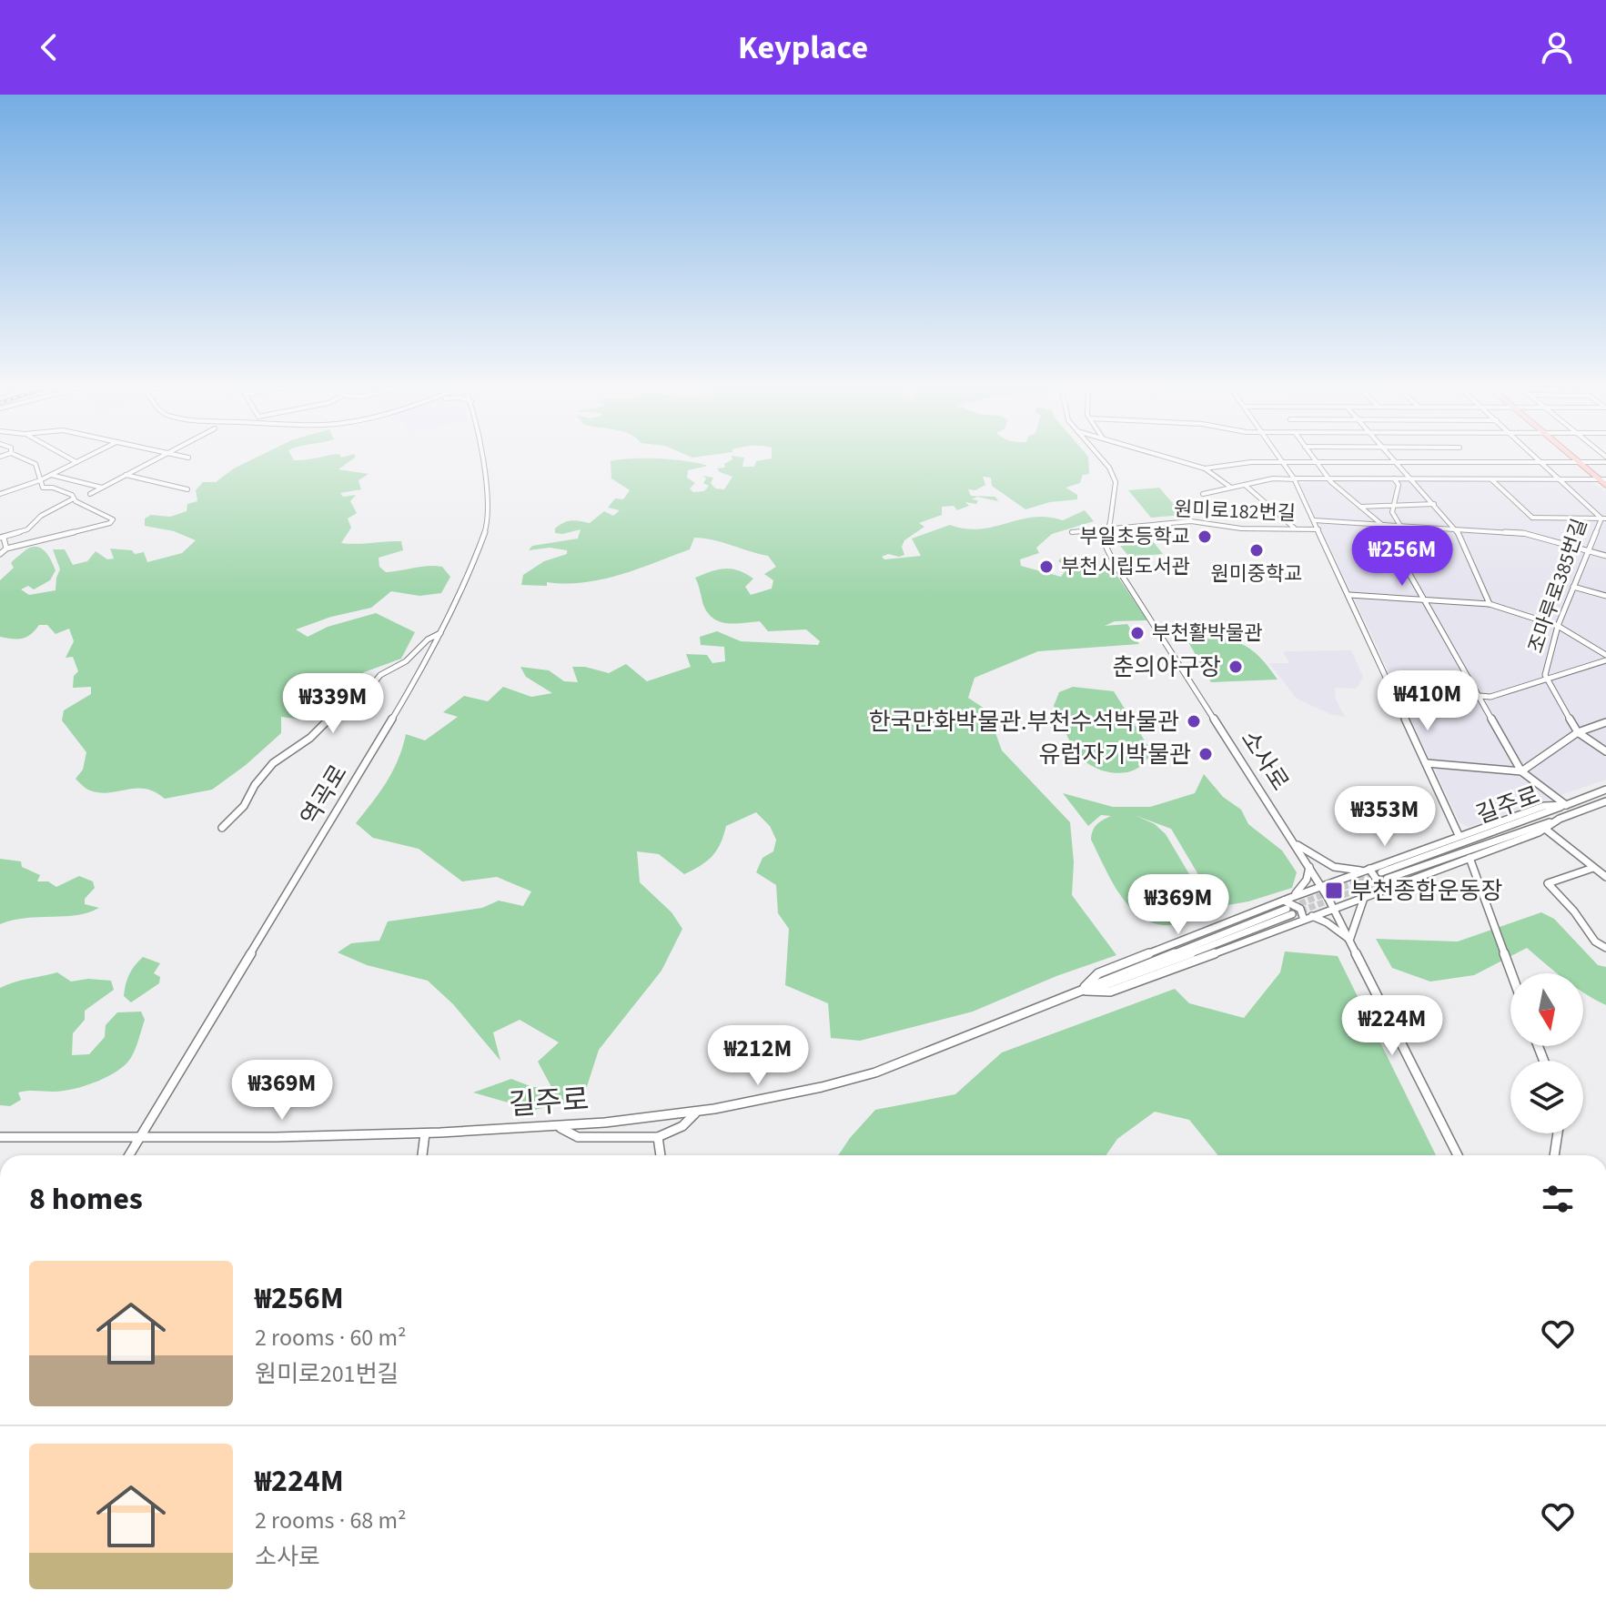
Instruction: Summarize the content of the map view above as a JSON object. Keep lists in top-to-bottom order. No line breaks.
{"streets":{"street":["원미로182번길","조마루로385번길","소사로","역곡로","길주로"]},"crossings":[["원미로182번길","소사로"],["소사로","길주로"],["역곡로","길주로"]],"places":{"other":["부일초등학교","원미중학교","부천시립도서관","부천활박물관","춘의야구장","한국만화박물관.부천수석박물관","유럽자기박물관"],"transit":["부천종합운동장"]},"north":"bottom","page":{"header":"Keyplace","price":["₩256M","₩410M","₩339M","₩353M","₩369M","₩224M","₩212M","₩369M"],"heading":"8 homes","list":[{"name":"₩256M","note":"2 rooms · 60 m² · 원미로201번길"},{"name":"₩224M","note":"2 rooms · 68 m² · 소사로"}]}}
